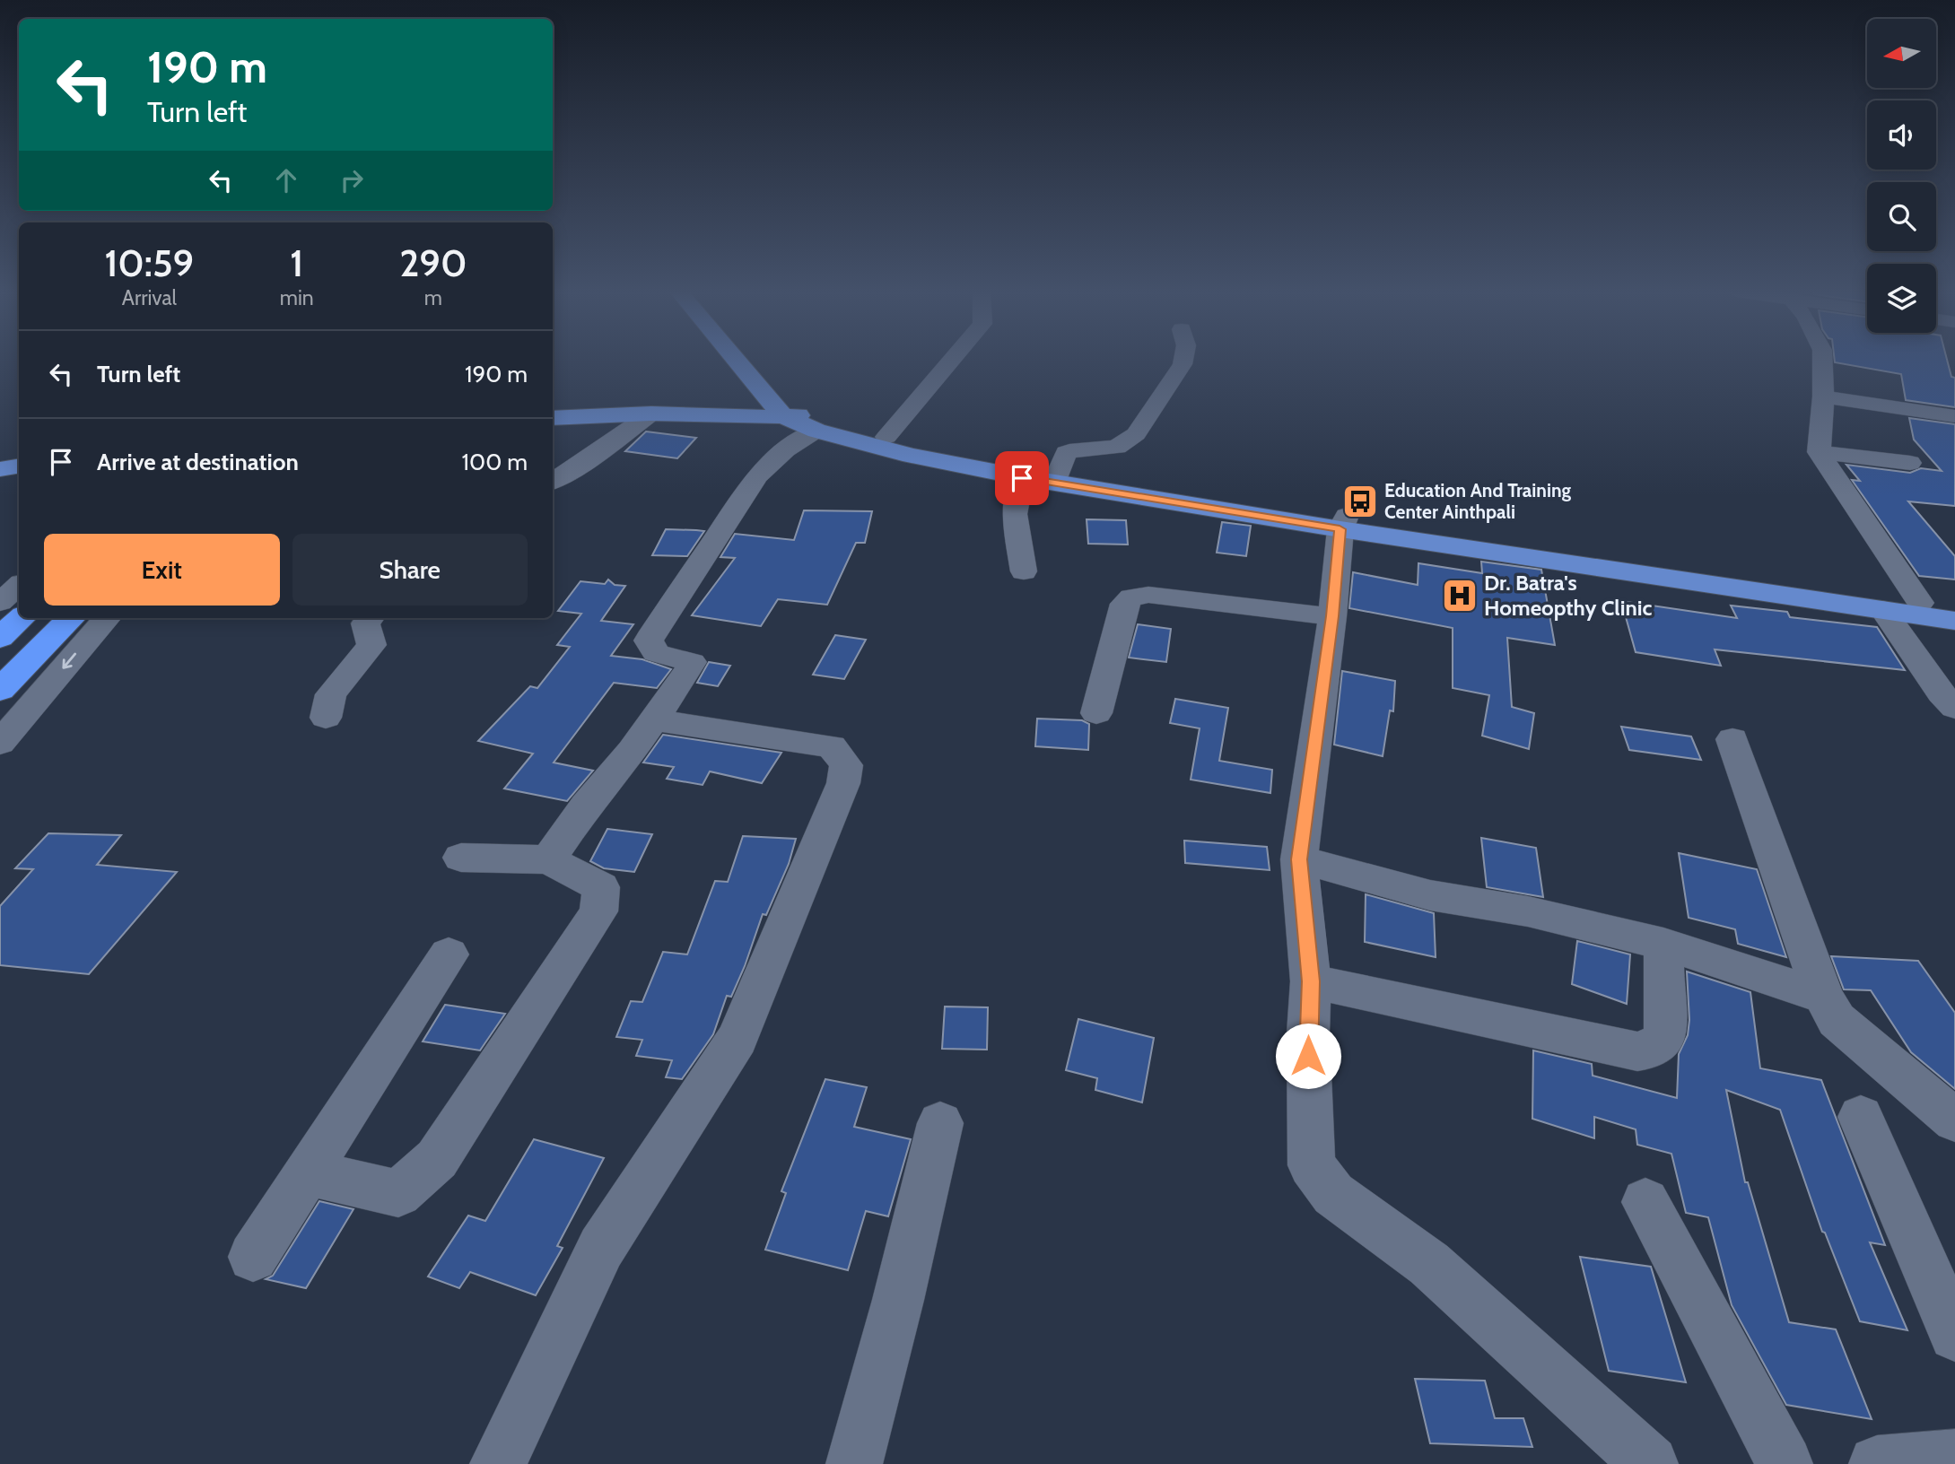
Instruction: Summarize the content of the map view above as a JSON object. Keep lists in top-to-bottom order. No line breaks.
{"places":{"bus stop":["Education And Training Center Ainthpali"],"hospital":["Dr. Batra's Homeopthy Clinic"]},"north":"left","page":{"turn":["190 m","Turn left"],"eta":["10:59","Arrival","1","min","290","m"],"list":[{"name":"Turn left","value":"190 m"},{"name":"Arrive at destination","value":"100 m"}],"buttons":["Exit","Share"]}}
